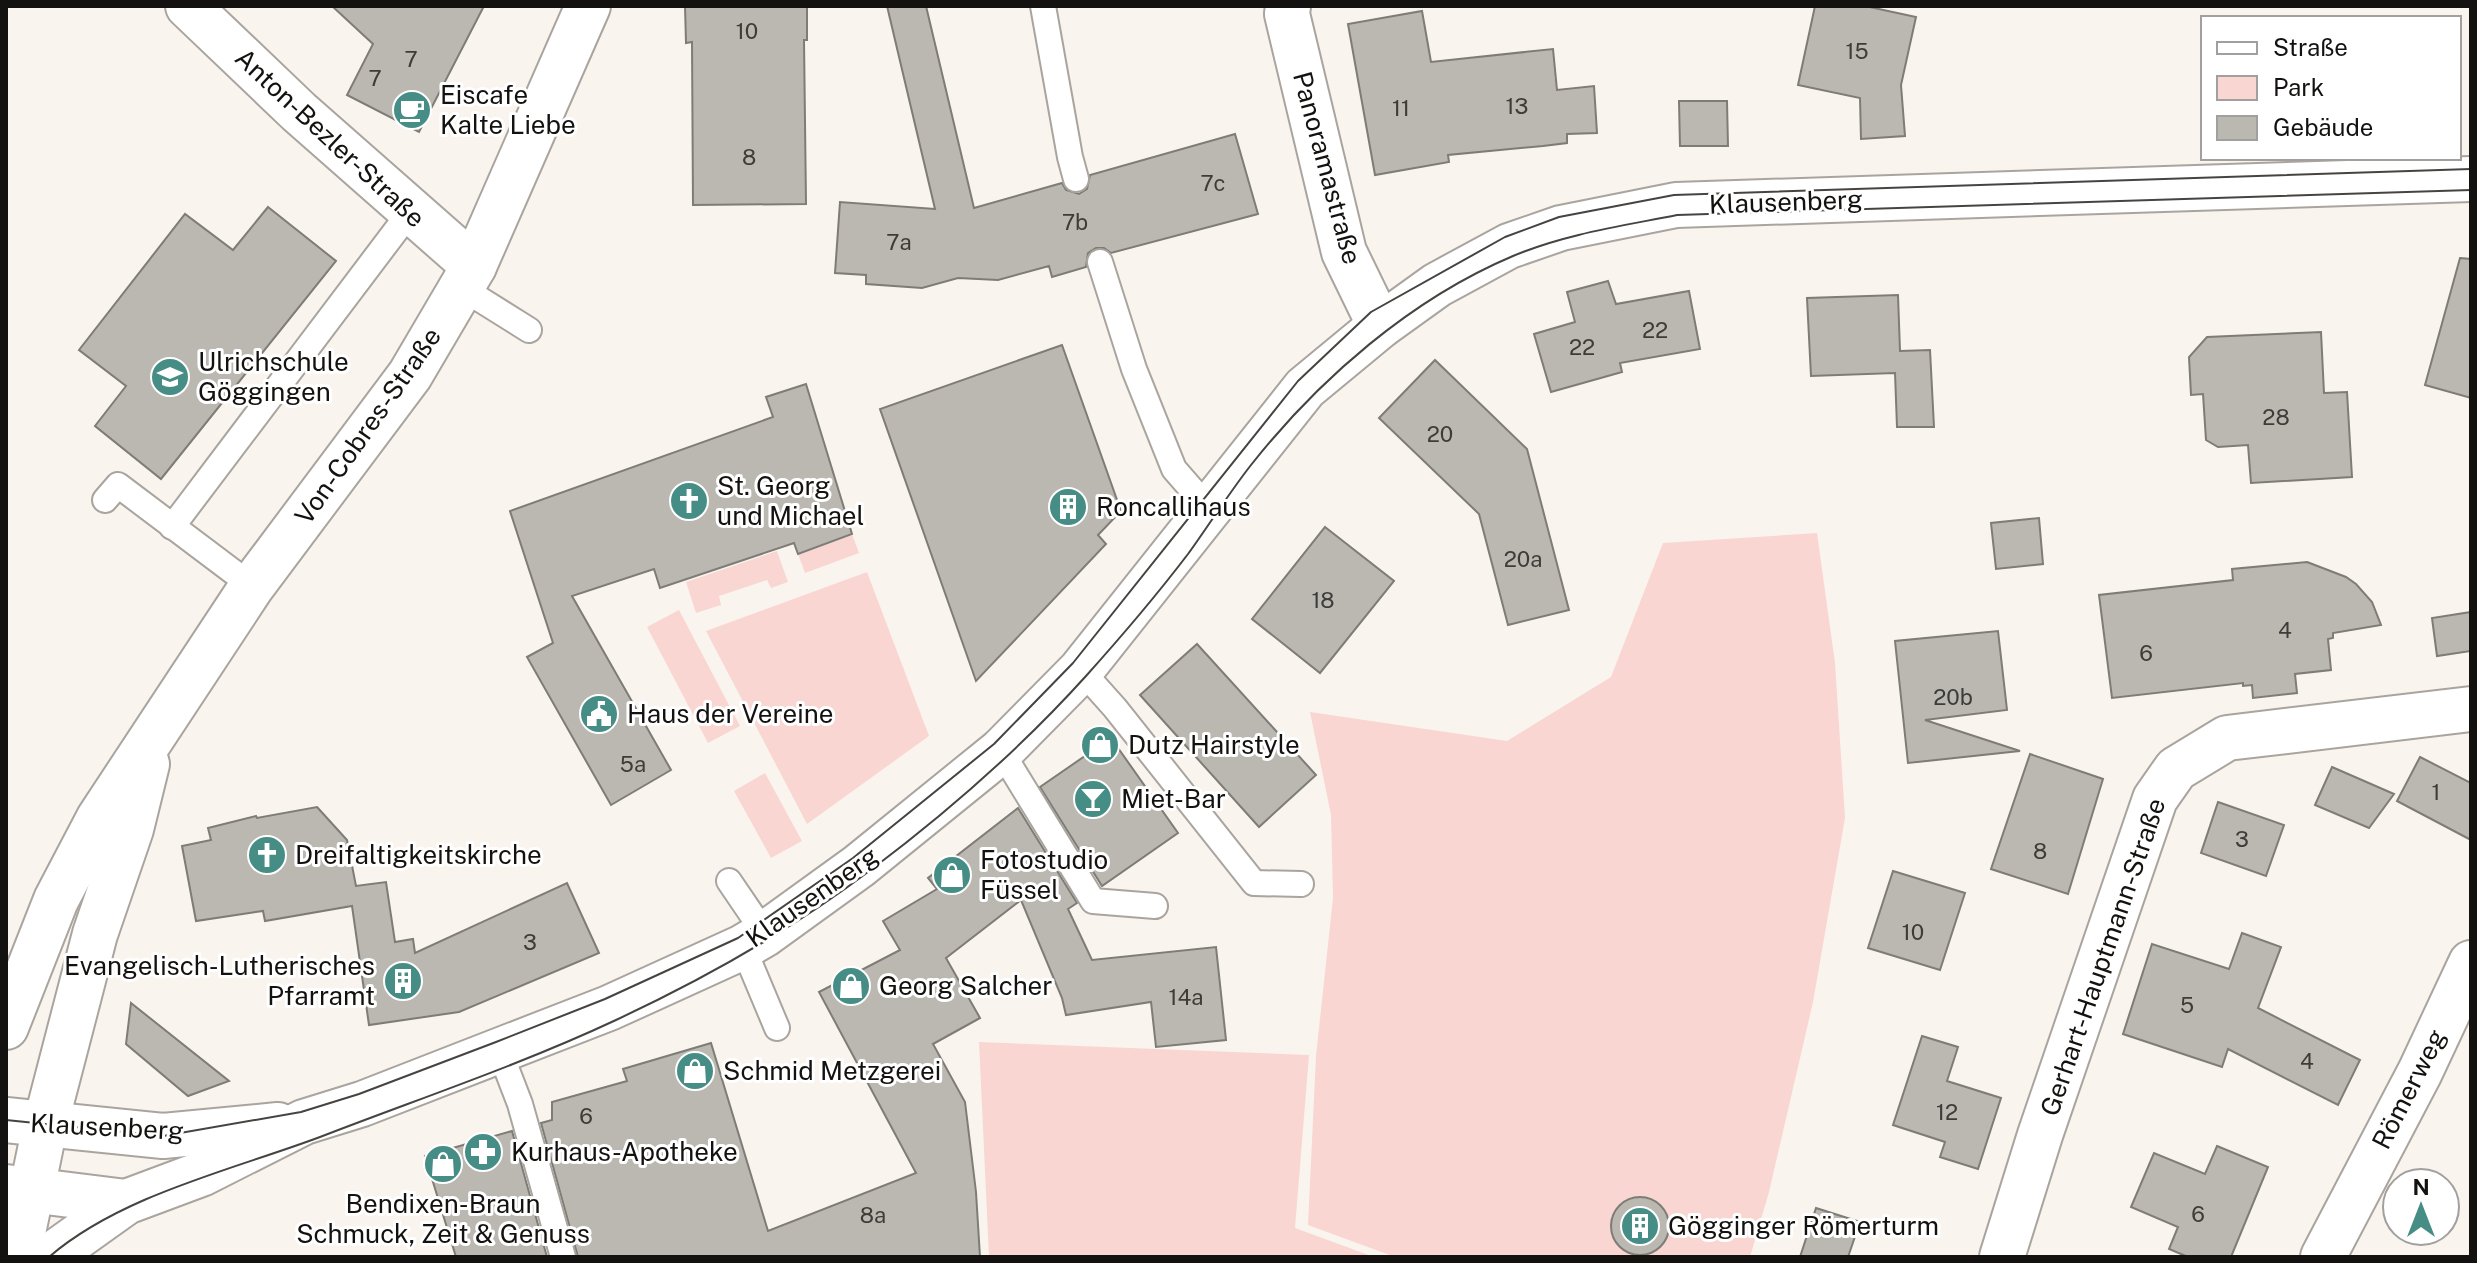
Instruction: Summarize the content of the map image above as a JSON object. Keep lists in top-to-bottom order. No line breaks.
{"streets":{"street":["Anton-Bezler-Straße","Panoramastraße","Klausenberg","Von-Cobres-Straße","Gerhart-Hauptmann-Straße","Römerweg"]},"crossings":[["Anton-Bezler-Straße","Von-Cobres-Straße"],["Panoramastraße","Klausenberg"],["Klausenberg","Von-Cobres-Straße"]],"places":{"cafe":["Eiscafe Kalte Liebe"],"school or university":["Ulrichschule Göggingen"],"church":["St. Georg und Michael","Dreifaltigkeitskirche"],"building":["Roncallihaus","Evangelisch-Lutherisches Pfarramt","Gögginger Römerturm"],"public building":["Haus der Vereine"],"shop":["Dutz Hairstyle","Fotostudio Füssel","Georg Salcher","Schmid Metzgerei","Bendixen-Braun Schmuck, Zeit & Genuss"],"bar":["Miet-Bar"],"pharmacy":["Kurhaus-Apotheke"]},"house_numbers":["10","15","7","7","13","11","8","7c","7b","7a","22","22","28","20","20a","18","4","6","20b","5a","1","3","8","10","3","14a","5","4","12","6","6","8a"],"legend":["Straße","Park","Gebäude"],"north":"top"}
